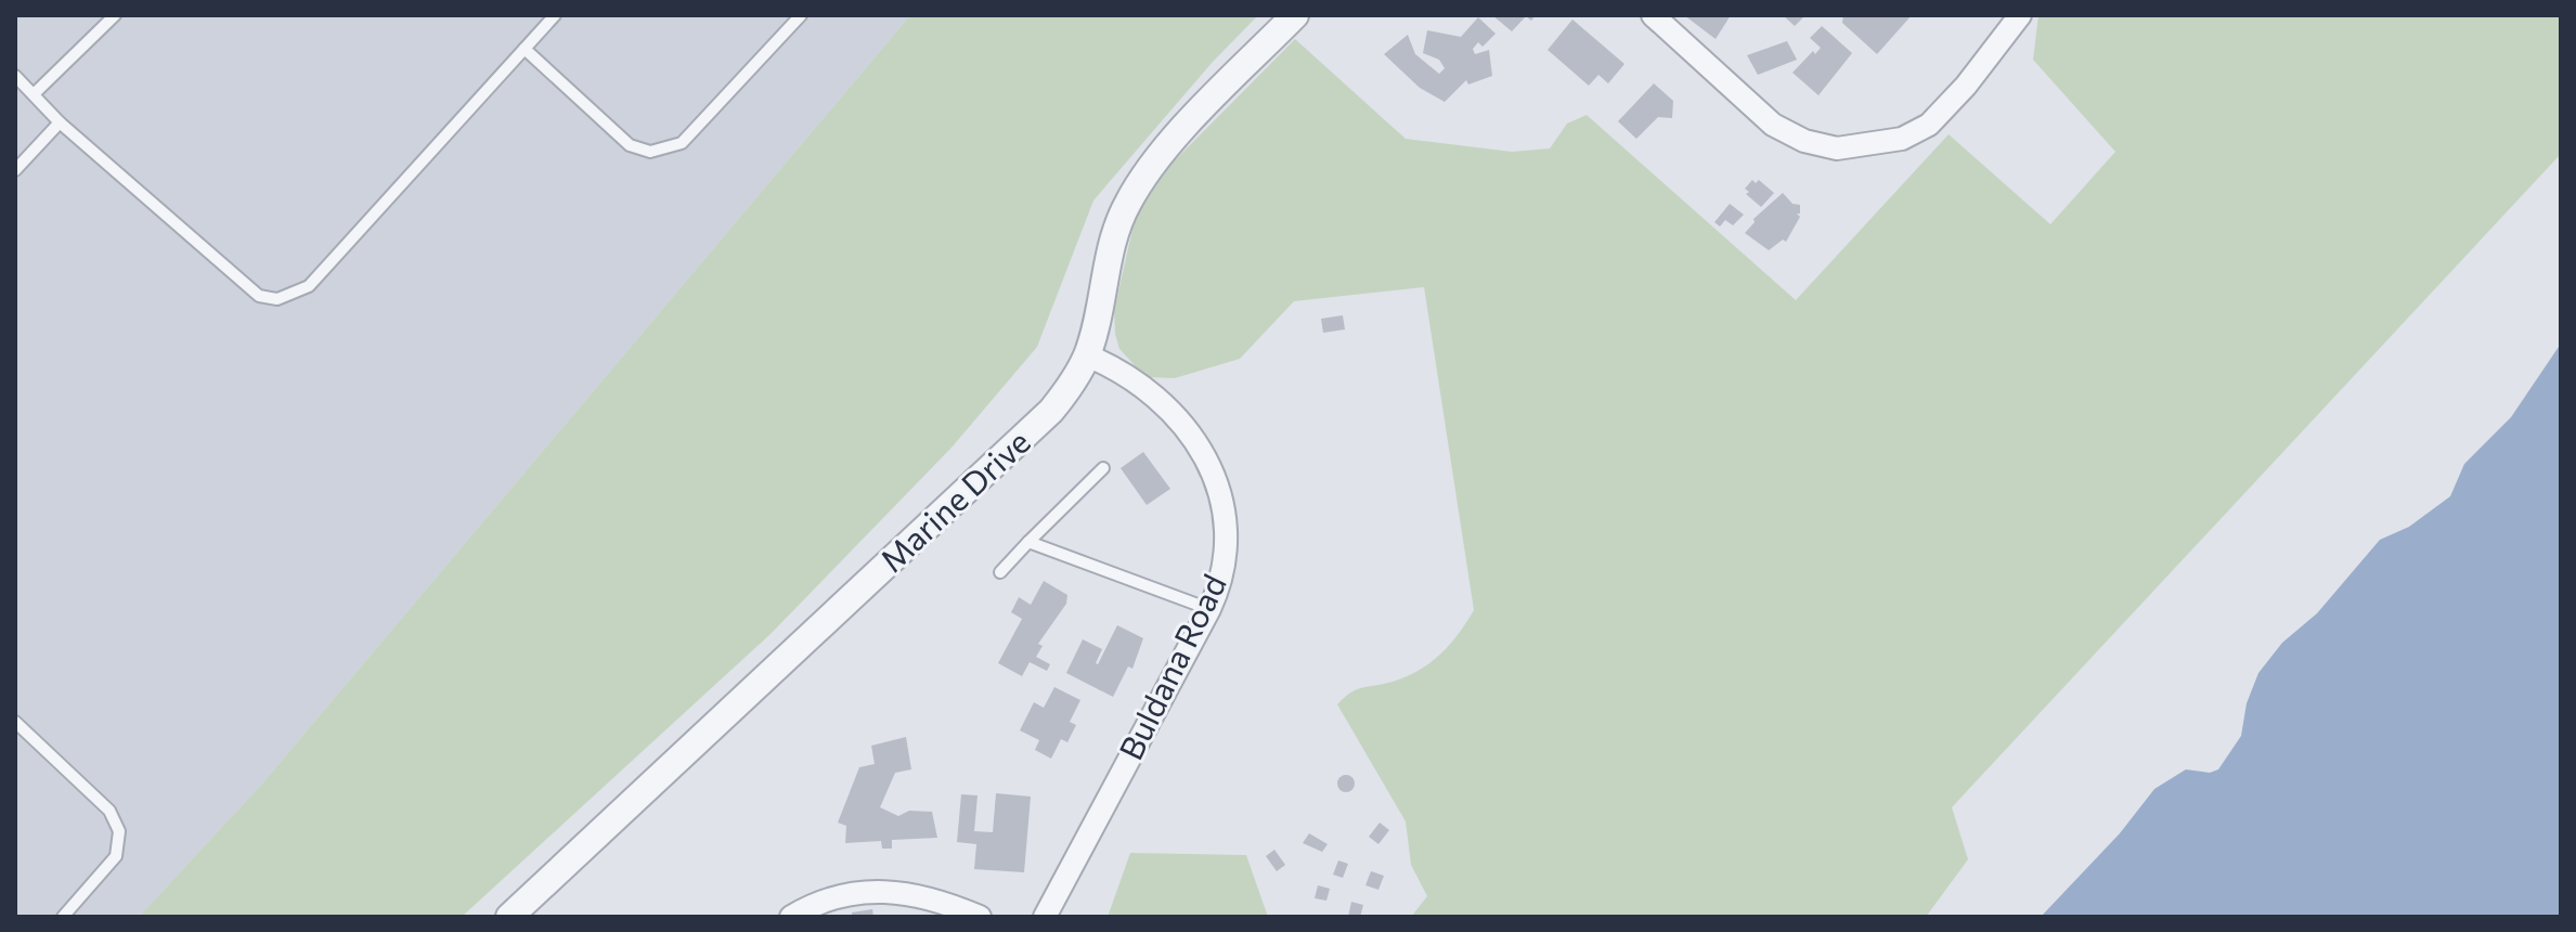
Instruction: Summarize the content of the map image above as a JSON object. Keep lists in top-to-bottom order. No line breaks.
{"streets":{"street":["Marine Drive","Buldana Road"]},"crossings":[["Marine Drive","Buldana Road"]]}
